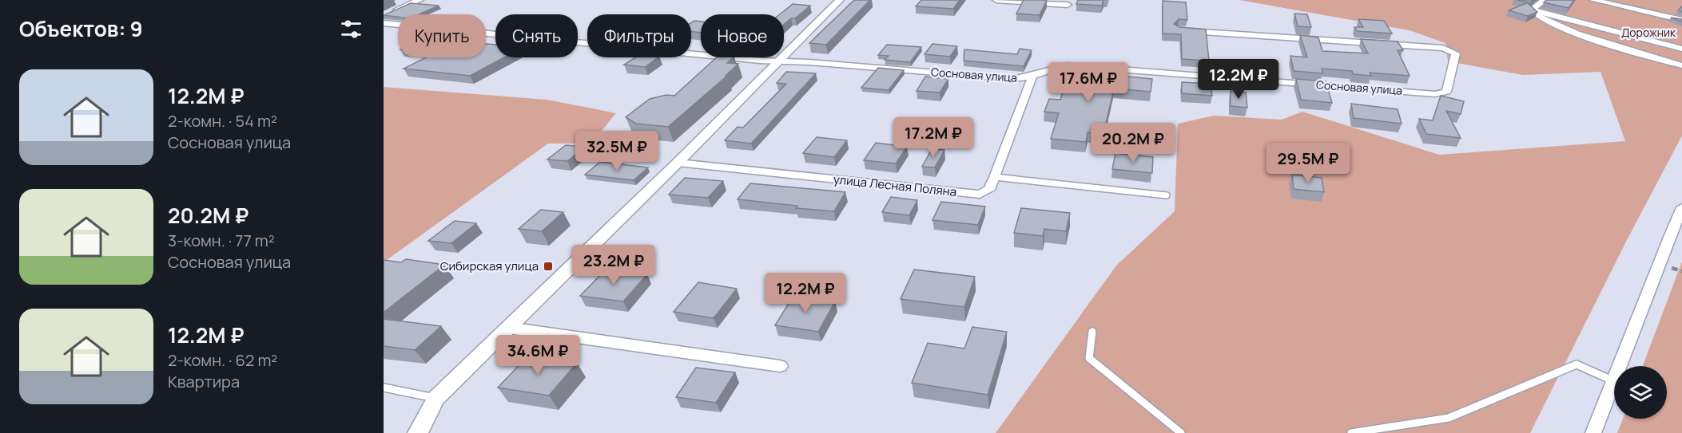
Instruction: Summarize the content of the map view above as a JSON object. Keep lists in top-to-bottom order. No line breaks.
{"streets":{"street":["Сосновая улица","улица Лесная Поляна"]},"crossings":[["Сосновая улица","улица Лесная Поляна"]],"parks":["Дорожник"],"places":{"transit":["Сибирская улица"]},"page":{"heading":"Объектов: 9","chip":["Купить","Снять","Фильтры","Новое"],"list":[{"name":"12.2M ₽","note":"2-комн. · 54 m² · Сосновая улица"},{"name":"20.2M ₽","note":"3-комн. · 77 m² · Сосновая улица"},{"name":"12.2M ₽","note":"2-комн. · 62 m² · Квартира"}],"price":["12.2M ₽","17.6M ₽","17.2M ₽","20.2M ₽","32.5M ₽","29.5M ₽","23.2M ₽","12.2M ₽","34.6M ₽"]}}
